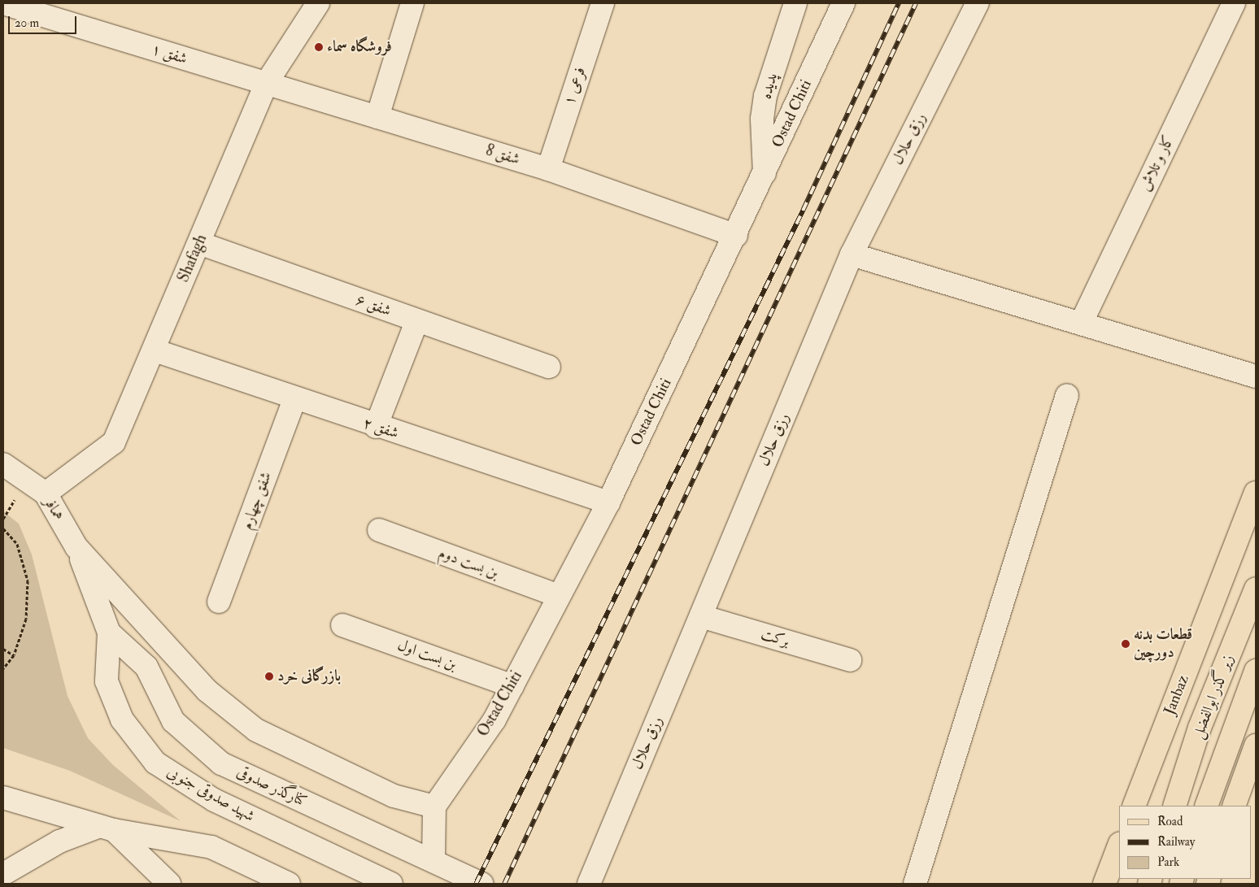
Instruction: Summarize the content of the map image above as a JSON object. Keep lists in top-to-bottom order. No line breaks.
{"streets":{"main road":["Janbaz","زیر گذر ابوالفضل"],"street":["شفق ۱","فرعی ۱","پدیده","Ostad Chiti","رزق حلال","شفق 8","کار و تلاش","Shafagh","شفق ۶","شفق ۲","شفق چهارم","همافر","بن بست دوم","برکت","بن بست اول","کنارگذر صدوقی","شهید صدوقی جنوبی"]},"crossings":[["شفق ۱","شفق 8"],["شفق ۱","Shafagh"],["فرعی ۱","شفق 8"],["پدیده","Ostad Chiti"],["Ostad Chiti","شفق 8"],["Ostad Chiti","شفق ۲"],["Ostad Chiti","بن بست دوم"],["Ostad Chiti","بن بست اول"],["رزق حلال","برکت"],["شفق 8","Shafagh"],["Shafagh","شفق ۶"],["Shafagh","شفق ۲"],["Shafagh","همافر"],["شفق ۲","شفق چهارم"],["همافر","شهید صدوقی جنوبی"],["کنارگذر صدوقی","شهید صدوقی جنوبی"]],"places":["فروشگاه سماء","قطعات بدنه دورچین","بازرگانی خرد"],"legend":["Road","Railway","Park"],"scale_bar":"20 m"}
